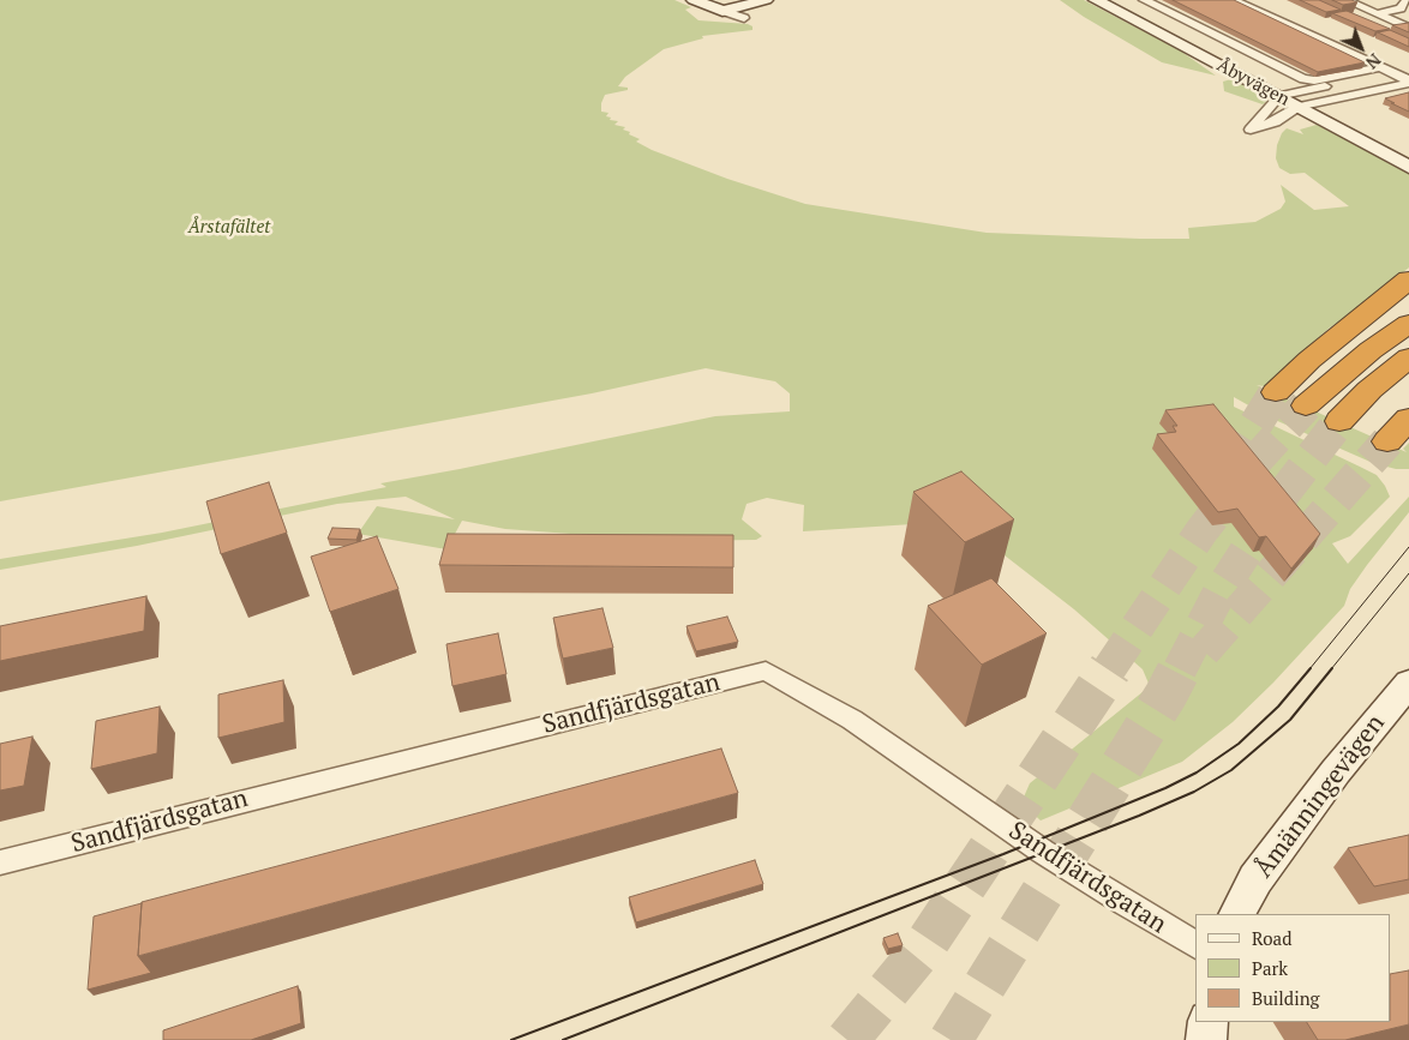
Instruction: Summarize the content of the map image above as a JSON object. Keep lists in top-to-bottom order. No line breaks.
{"streets":{"street":["Åbyvägen","Sandfjärdsgatan","Åmänningevägen"]},"parks":["Årstafältet"],"legend":["Road","Park","Building"],"north":"bottom right"}
